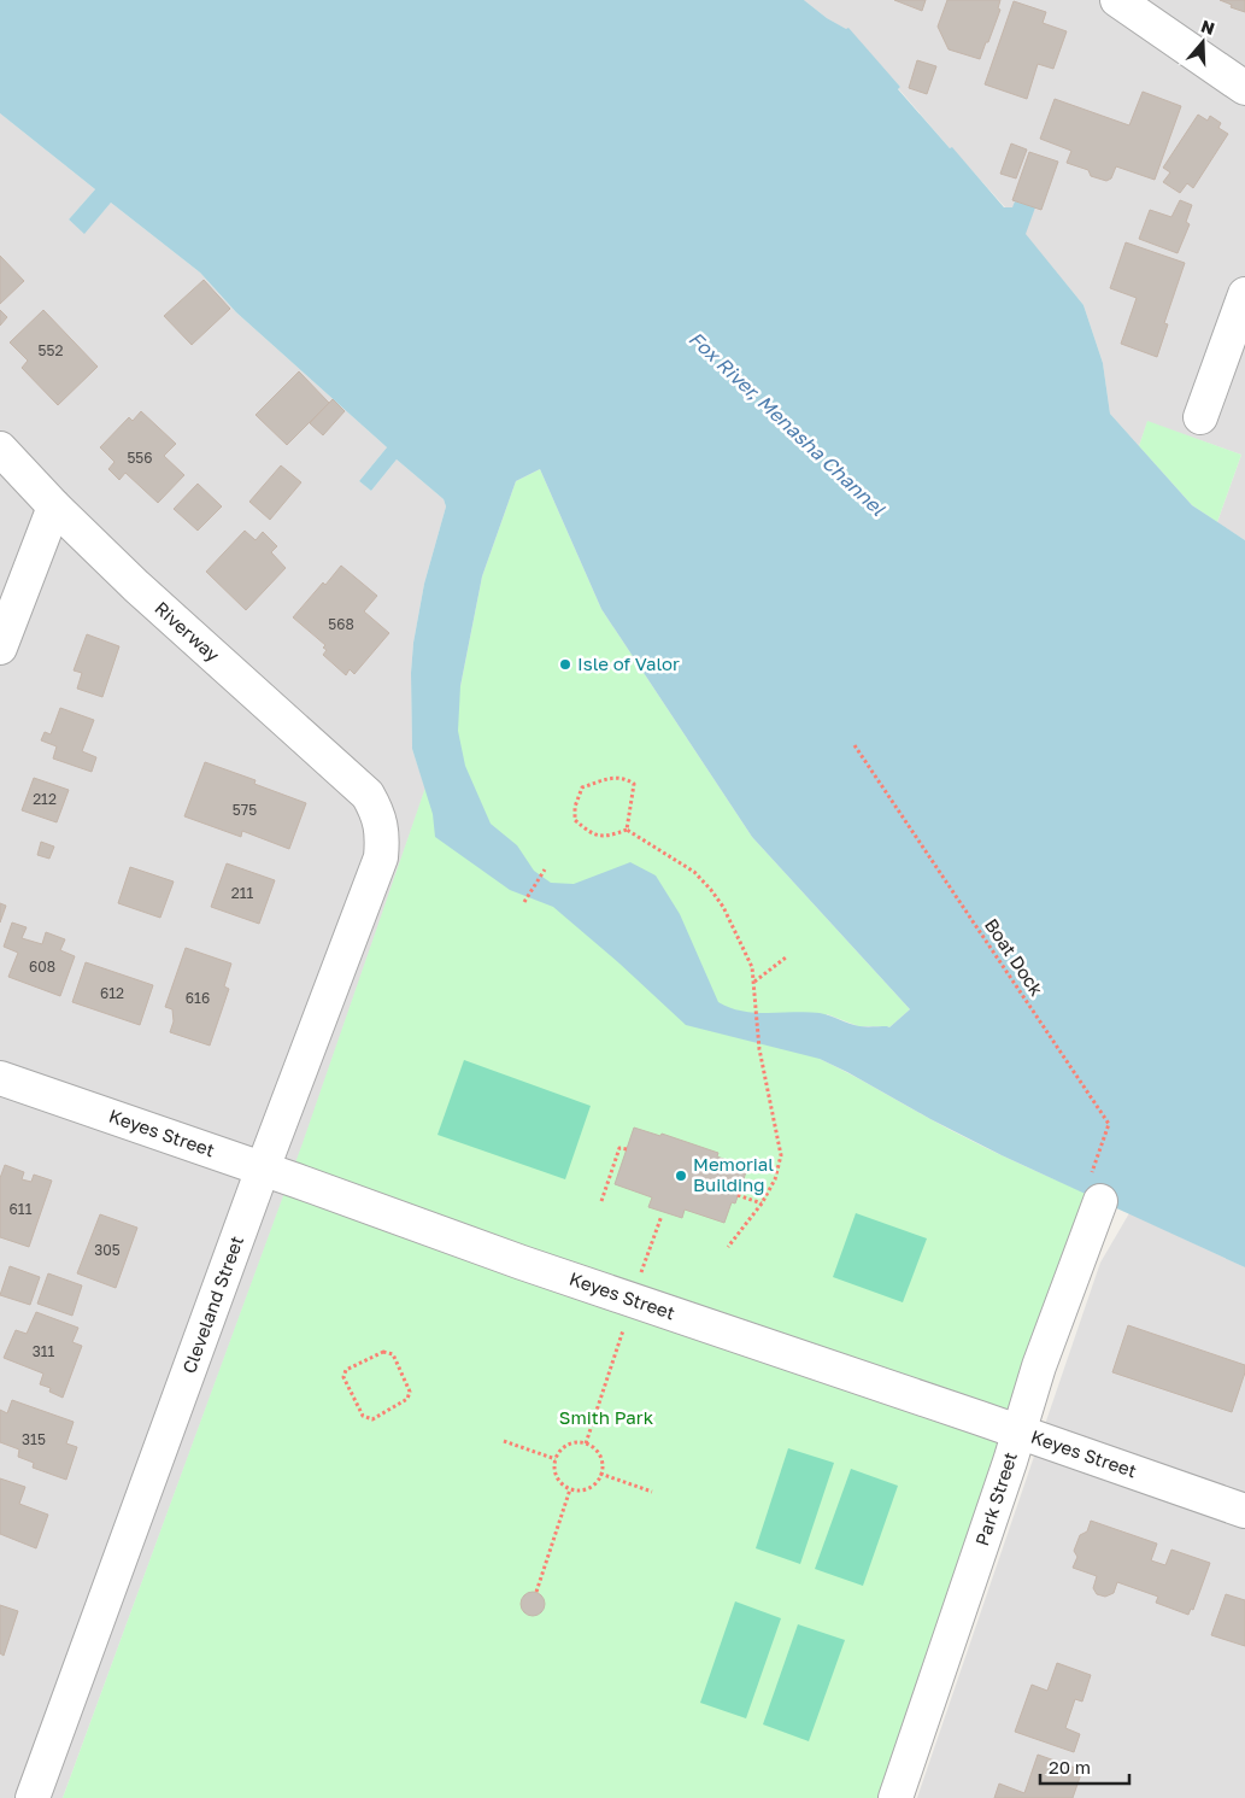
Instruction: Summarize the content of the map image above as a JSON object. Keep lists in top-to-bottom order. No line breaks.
{"streets":{"street":["Riverway","Keyes Street","Cleveland Street","Park Street"],"path":["Boat Dock"]},"crossings":[["Riverway","Cleveland Street"],["Boat Dock","Park Street"],["Keyes Street","Cleveland Street"],["Keyes Street","Park Street"]],"water":["Fox River, Menasha Channel"],"parks":["Smith Park"],"places":["Isle of Valor","Memorial Building"],"house_numbers":["552","556","568","212","575","211","608","612","616","611","305","311","315"],"scale_bar":"20 m","north":"top"}
